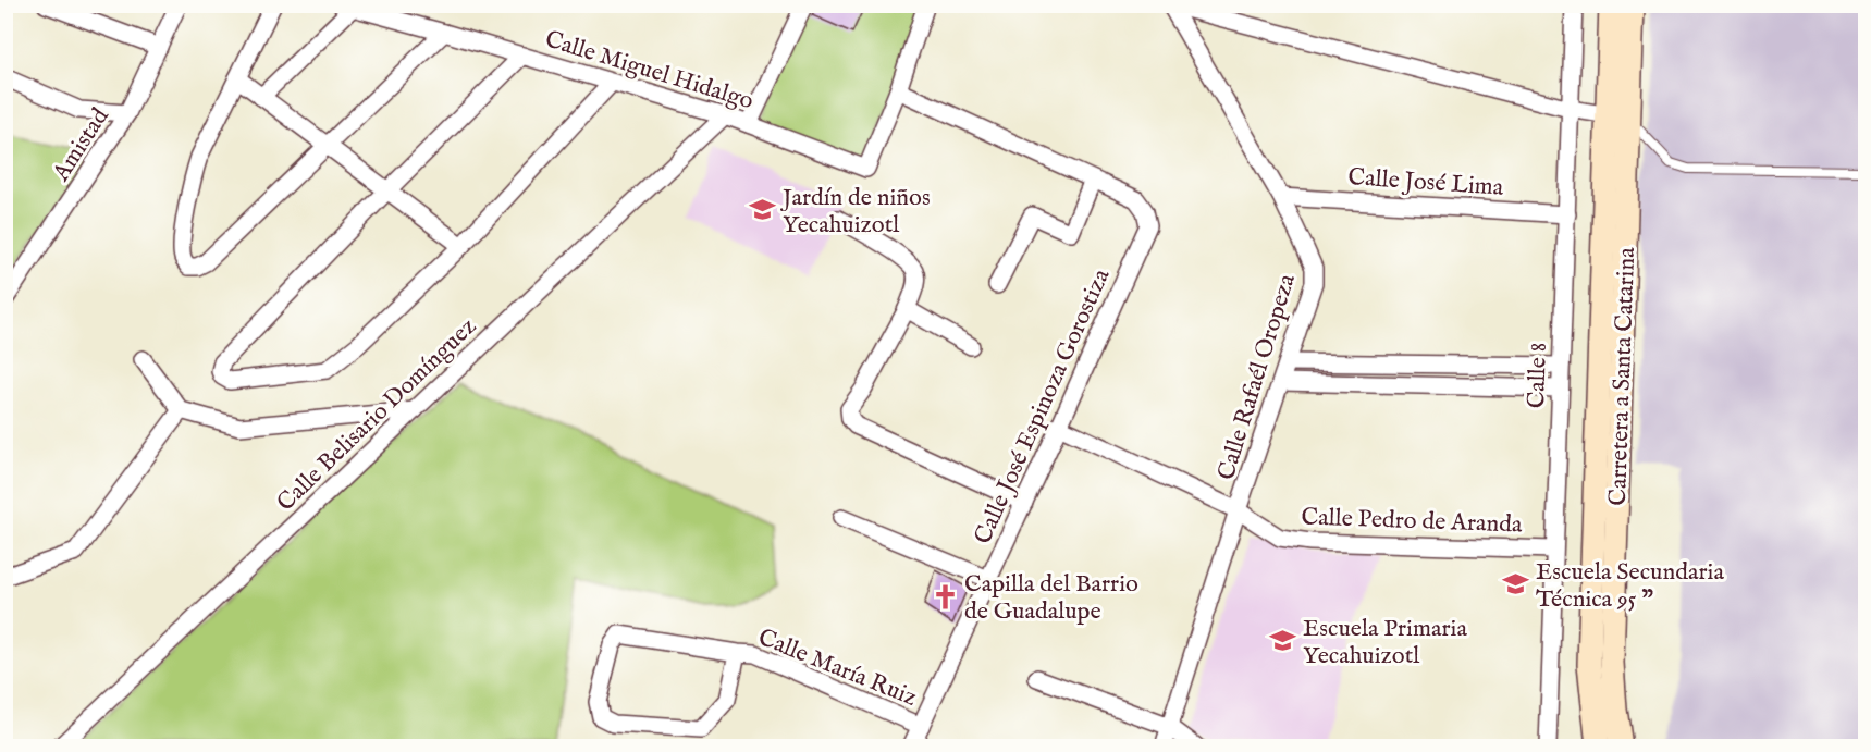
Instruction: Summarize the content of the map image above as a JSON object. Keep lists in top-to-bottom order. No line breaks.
{"streets":{"main road":["Carretera a Santa Catarina"],"street":["Calle Miguel Hidalgo","Amistad","Calle José Lima","Calle 8","Calle Rafaél Oropeza","Calle José Espinoza Gorostiza","Calle Belisario Domínguez","Calle Pedro de Aranda","Calle María Ruiz"]},"crossings":[["Calle Miguel Hidalgo","Calle José Espinoza Gorostiza"],["Calle Miguel Hidalgo","Calle Belisario Domínguez"],["Calle José Lima","Calle 8"],["Calle José Lima","Calle Rafaél Oropeza"],["Calle 8","Calle Pedro de Aranda"],["Calle Rafaél Oropeza","Calle Pedro de Aranda"],["Calle José Espinoza Gorostiza","Calle Pedro de Aranda"],["Calle José Espinoza Gorostiza","Calle María Ruiz"]],"places":{"school or university":["Jardín de niños Yecahuizotl","Escuela Secundaria Técnica 95 \"","Escuela Primaria Yecahuizotl"],"church":["Capilla del Barrio de Guadalupe"]}}
